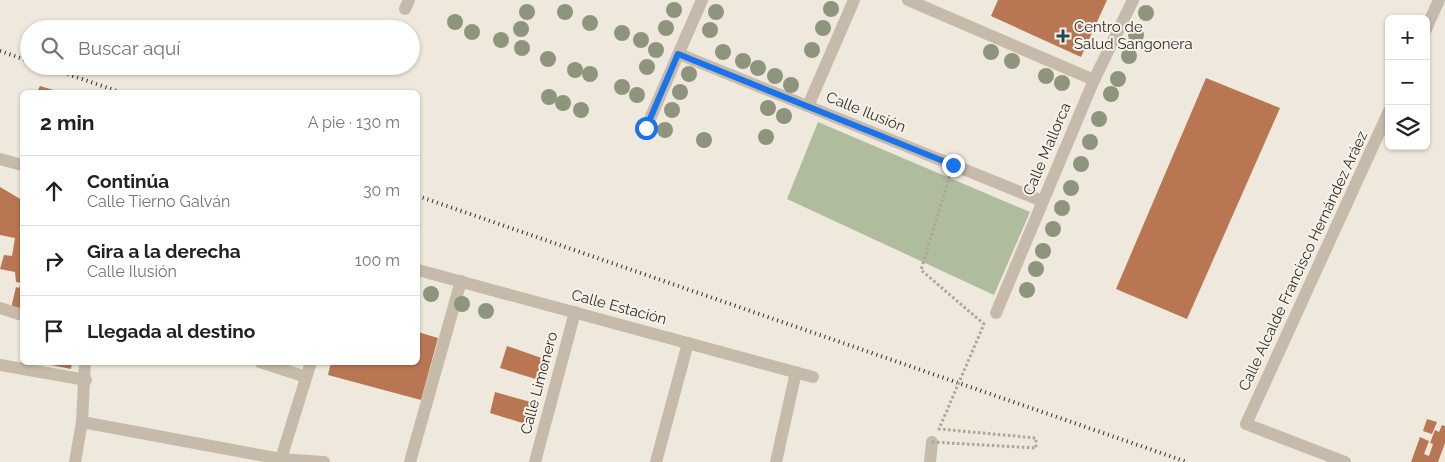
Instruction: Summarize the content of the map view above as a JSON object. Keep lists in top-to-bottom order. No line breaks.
{"streets":{"street":["Calle Ilusión","Calle Mallorca","Calle Alcalde Francisco Hernández Aráez","Calle Estación","Calle Limonero"]},"crossings":[["Calle Ilusión","Calle Mallorca"],["Calle Estación","Calle Limonero"]],"places":{"health":["Centro de Salud Sangonera"]},"page":{"map_buttons":["+","−"],"search":"Buscar aquí","heading":["2 min","A pie · 130 m"],"list":[["Continúa","Calle Tierno Galván","30 m"],["Gira a la derecha","Calle Ilusión","100 m"],"Llegada al destino"]}}
